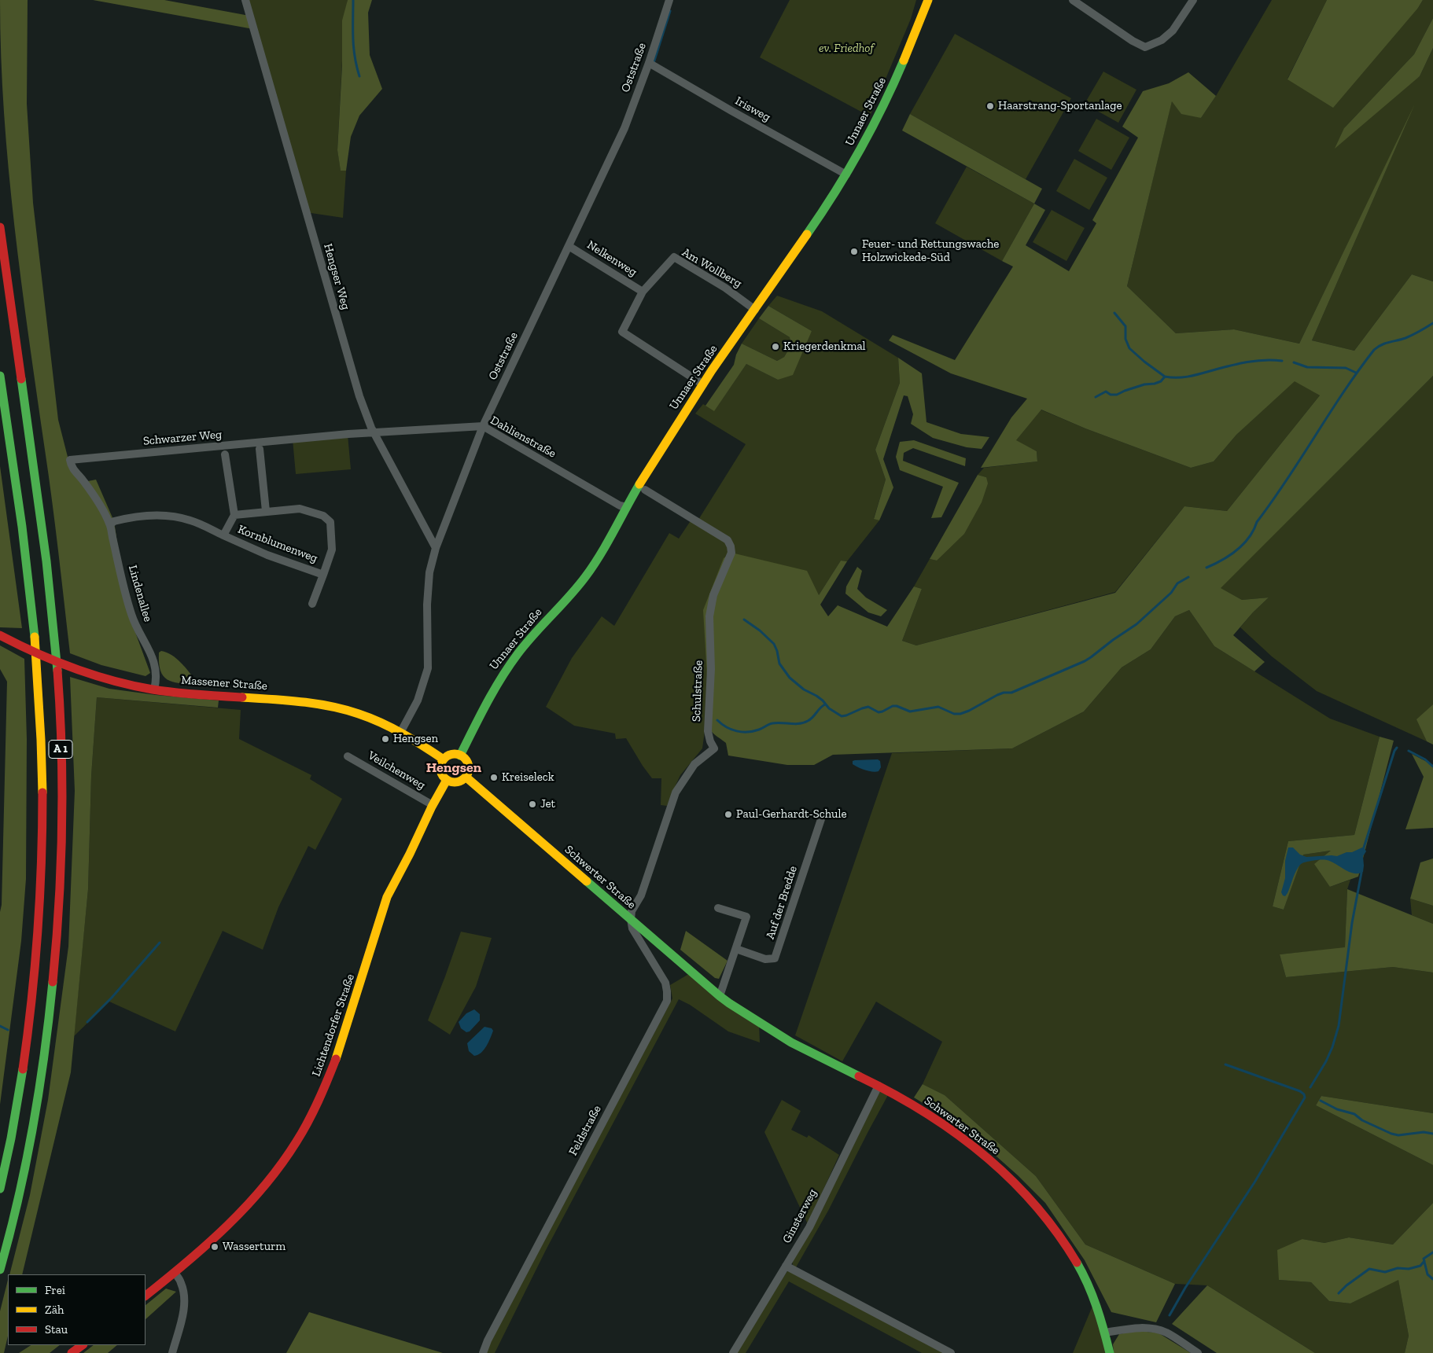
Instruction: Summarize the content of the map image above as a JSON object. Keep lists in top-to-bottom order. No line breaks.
{"streets":{"main road":["Unnaer Straße","Massener Straße","A 1","Schwerter Straße","Lichtendorfer Straße"],"street":["Oststraße","Irisweg","Nelkenweg","Am Wollberg","Hengser Weg","Dahlienstraße","Schwarzer Weg","Kornblumenweg","Lindenallee","Schulstraße","Veilchenweg","Auf der Bredde","Feldstraße","Ginsterweg"]},"crossings":[["Oststraße","Irisweg"],["Oststraße","Nelkenweg"],["Oststraße","Hengser Weg"],["Oststraße","Dahlienstraße"],["Oststraße","Massener Straße"],["Irisweg","Unnaer Straße"],["Unnaer Straße","Am Wollberg"],["Unnaer Straße","Dahlienstraße"],["Unnaer Straße","Massener Straße"],["Unnaer Straße","Schwerter Straße"],["Unnaer Straße","Lichtendorfer Straße"],["Nelkenweg","Am Wollberg"],["Hengser Weg","Dahlienstraße"],["Hengser Weg","Schwarzer Weg"],["Dahlienstraße","Schwarzer Weg"],["Schwarzer Weg","Kornblumenweg"],["Schwarzer Weg","Lindenallee"],["Kornblumenweg","Lindenallee"],["Lindenallee","Massener Straße"],["Massener Straße","Schwerter Straße"],["Massener Straße","Lichtendorfer Straße"],["Schulstraße","Schwerter Straße"],["Schulstraße","Feldstraße"],["Veilchenweg","Lichtendorfer Straße"],["Schwerter Straße","Lichtendorfer Straße"],["Schwerter Straße","Feldstraße"],["Schwerter Straße","Ginsterweg"]],"districts":["Hengsen"],"parks":["ev. Friedhof"],"places":["Haarstrang-Sportanlage","Feuer- und Rettungswache Holzwickede-Süd","Kriegerdenkmal","Hengsen","Kreiseleck","Jet","Paul-Gerhardt-Schule","Wasserturm"],"legend":["Frei","Zäh","Stau"]}
